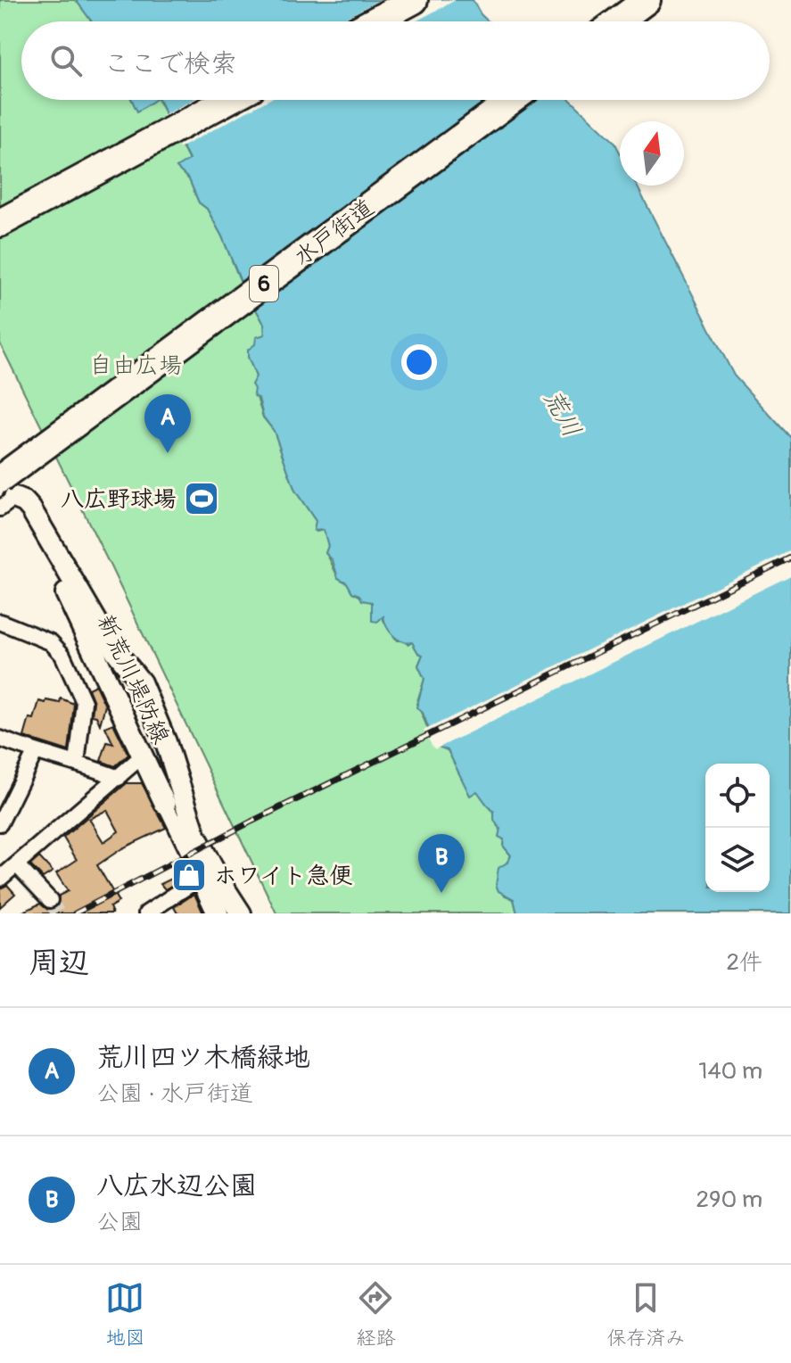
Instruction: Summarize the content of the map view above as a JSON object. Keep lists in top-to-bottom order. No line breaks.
{"streets":{"highway":["水戸街道","6"],"main road":["新荒川堤防線"]},"crossings":[["水戸街道","新荒川堤防線"]],"water":["荒川"],"parks":["自由広場"],"places":{"sports":["八広野球場"],"shop":["ホワイト急便"]},"north":"top","page":{"search":"ここで検索","pins":["A","B"],"heading":["周辺","2件"],"list":[{"mark":"A","name":"荒川四ツ木橋緑地","note":"公園 · 水戸街道","value":"140 m"},{"mark":"B","name":"八広水辺公園","note":"公園","value":"290 m"}],"nav":["地図","経路","保存済み"]}}
